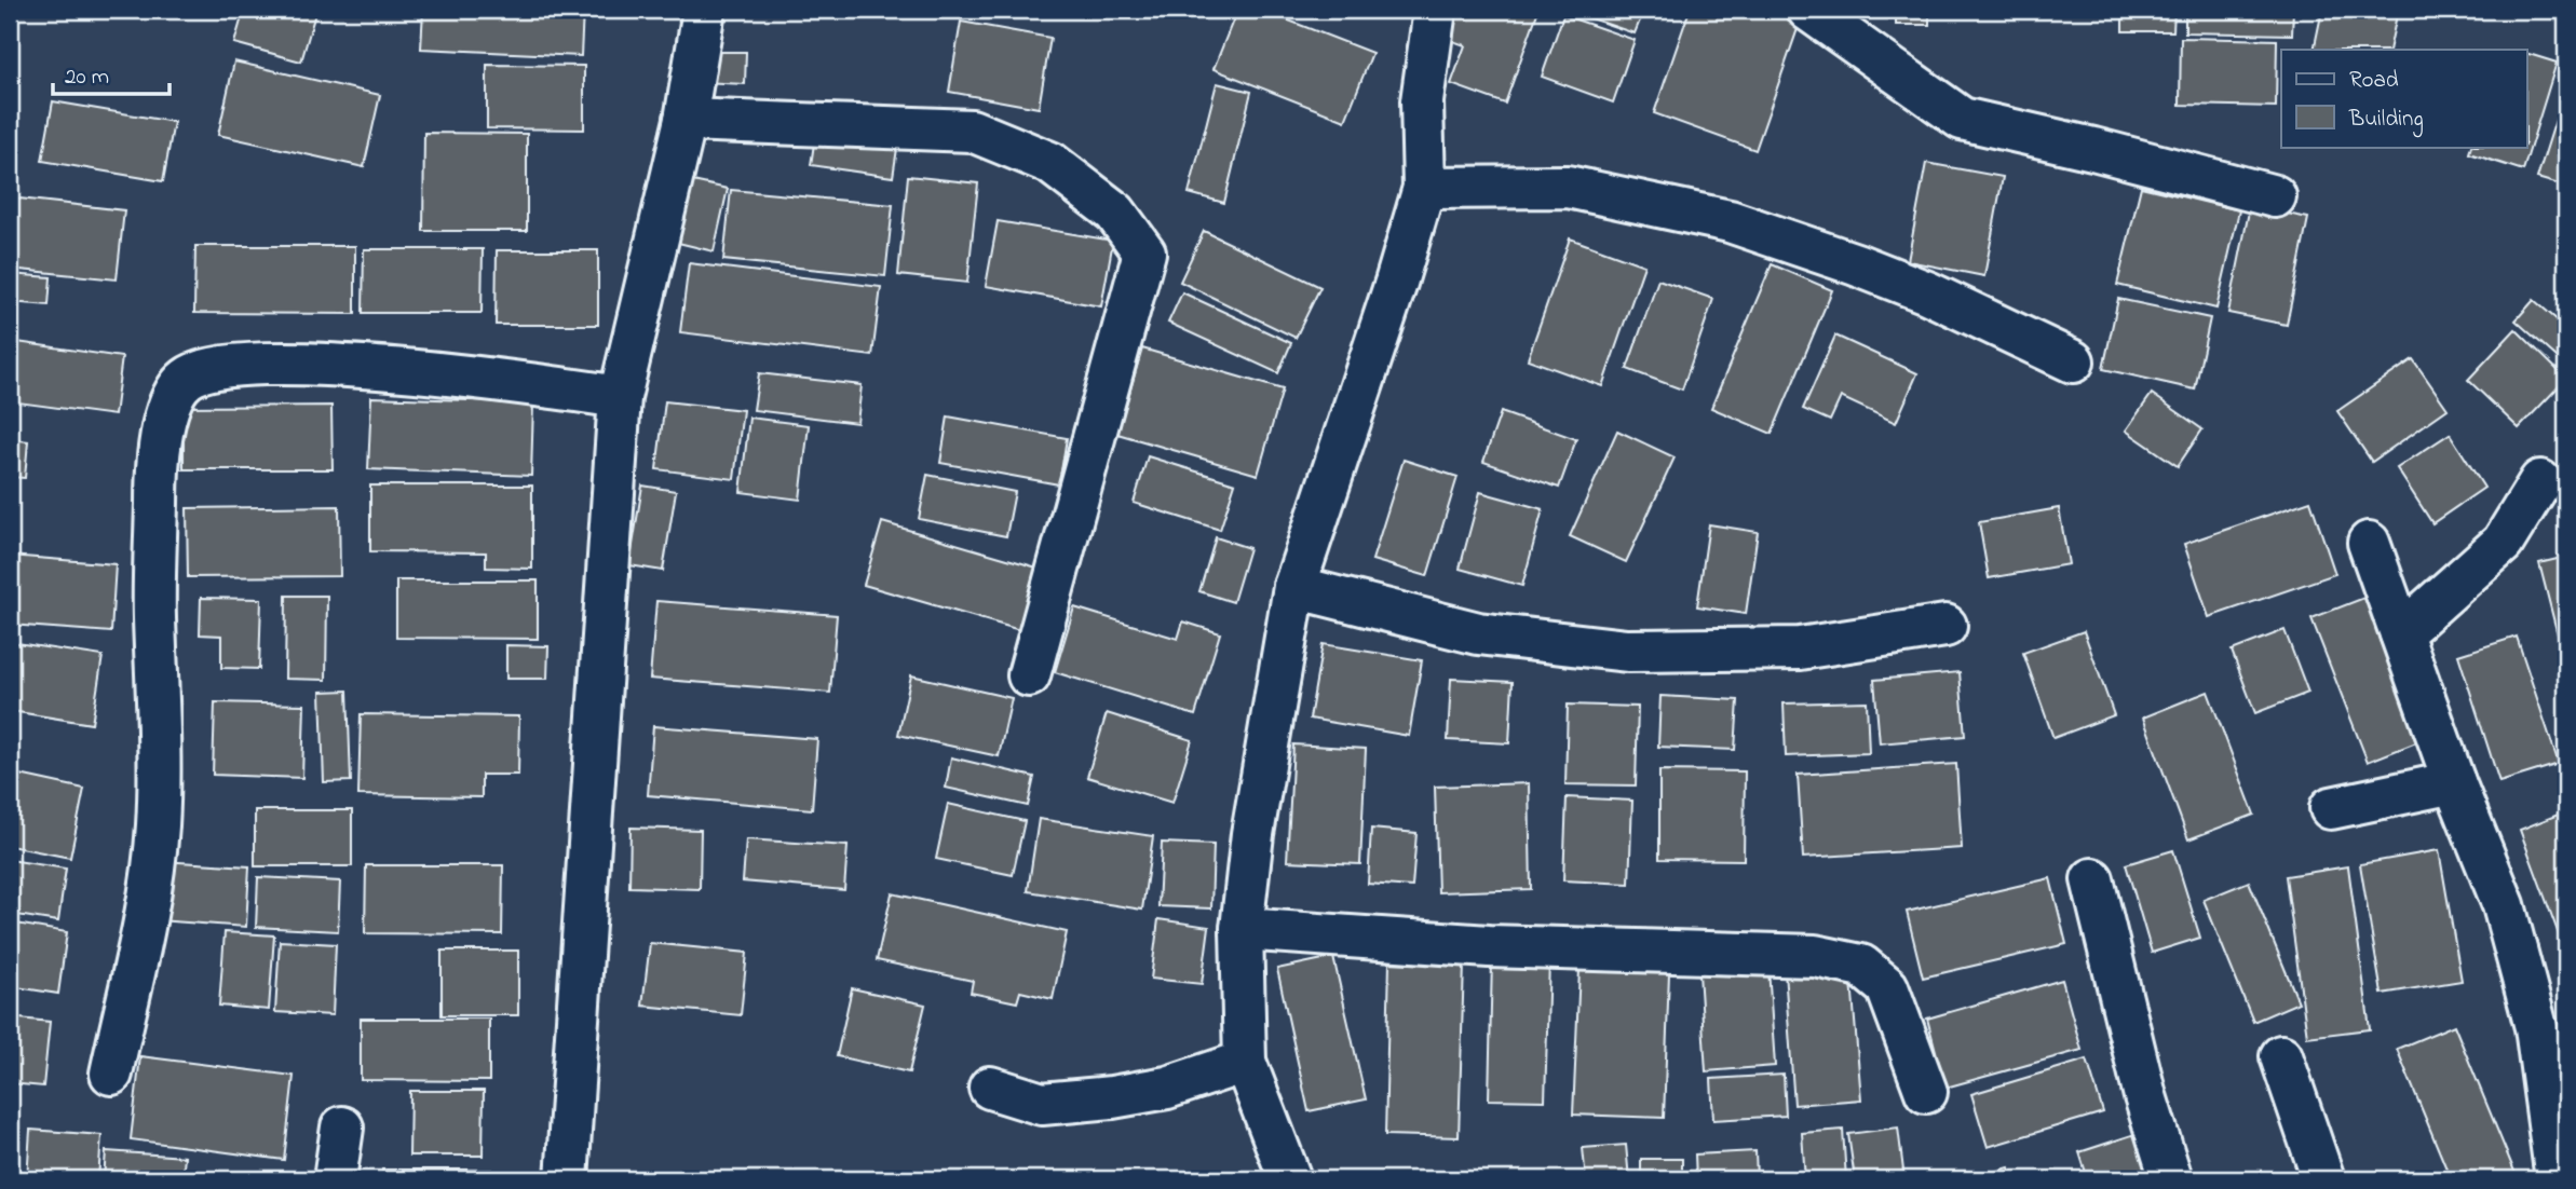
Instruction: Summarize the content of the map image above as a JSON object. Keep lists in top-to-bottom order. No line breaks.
{"legend":["Road","Building"],"scale_bar":"20 m"}
